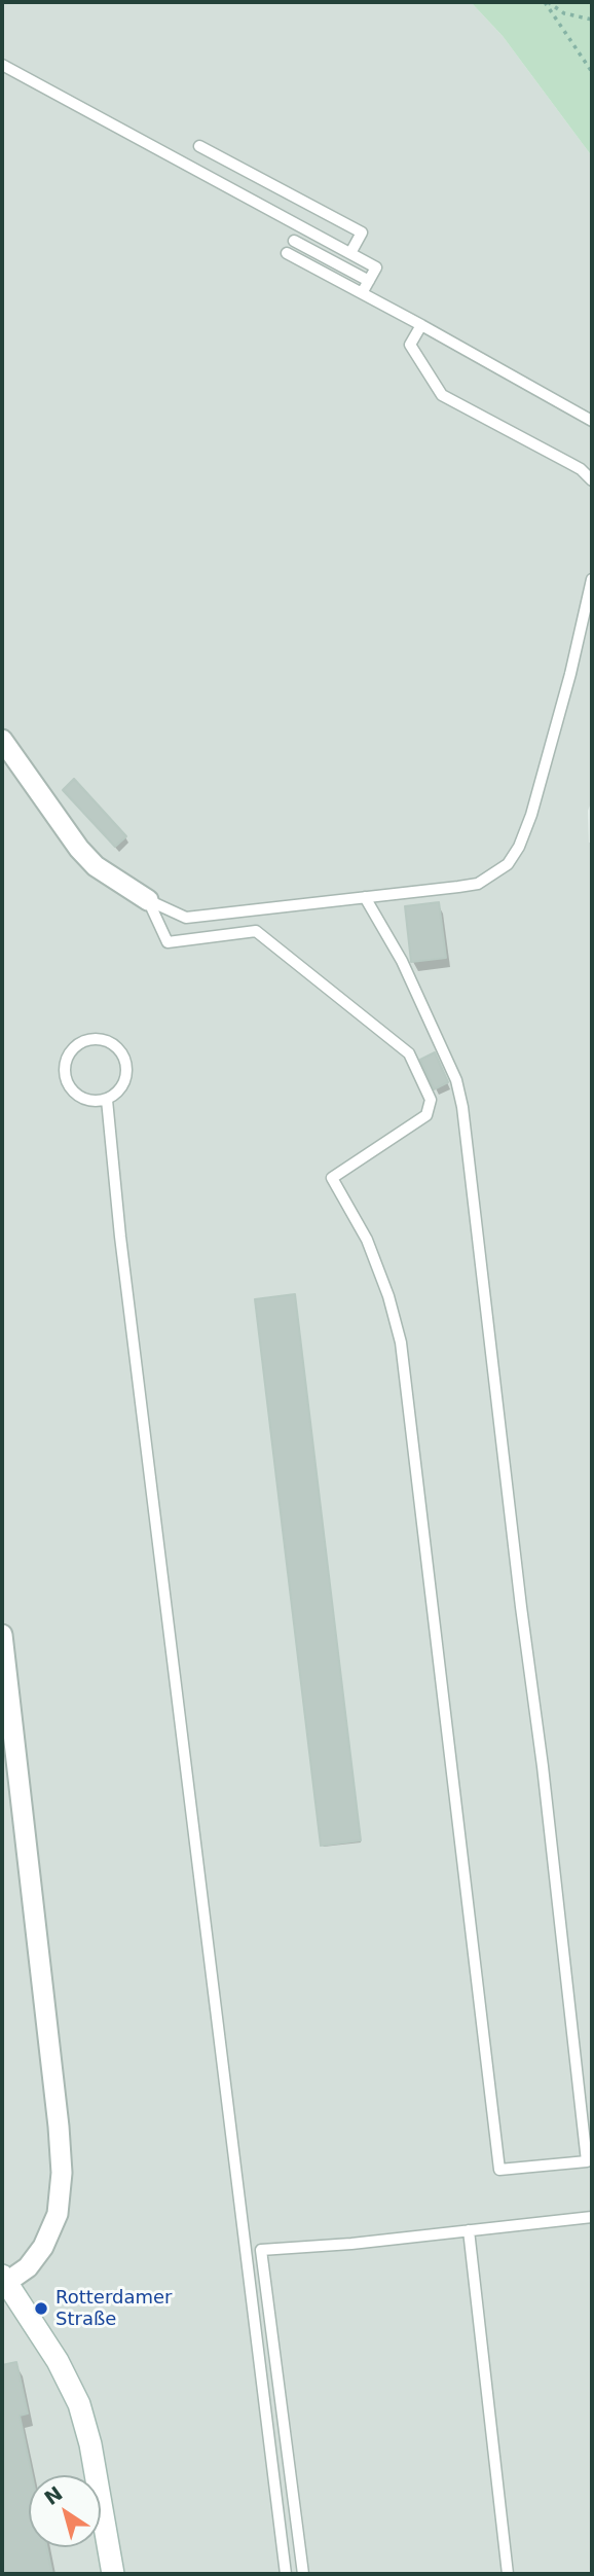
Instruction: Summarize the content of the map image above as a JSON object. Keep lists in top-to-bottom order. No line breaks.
{"places":["Rotterdamer Straße"],"north":"top left"}
